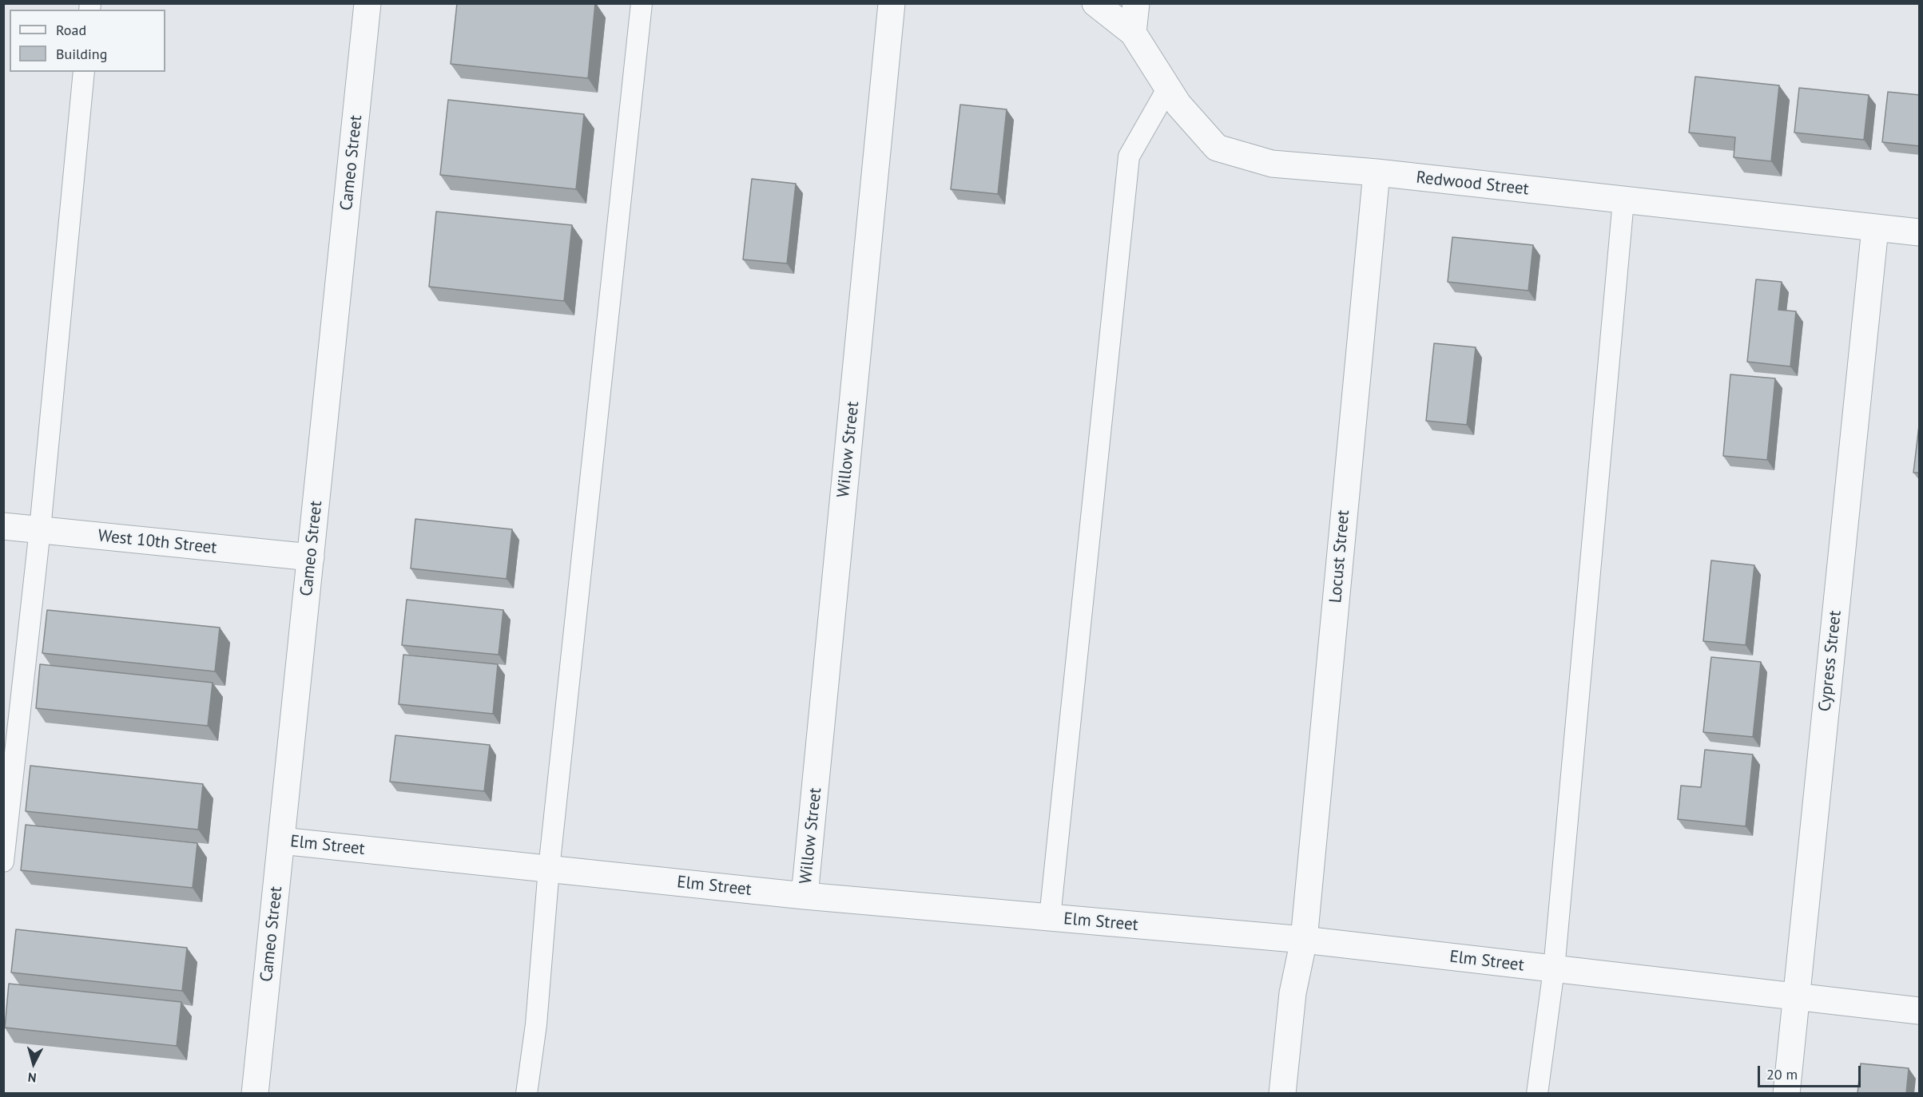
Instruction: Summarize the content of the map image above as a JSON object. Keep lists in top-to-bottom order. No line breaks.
{"streets":{"street":["Cameo Street","Redwood Street","Willow Street","West 10th Street","Locust Street","Cypress Street","Elm Street"]},"crossings":[["Cameo Street","West 10th Street"],["Cameo Street","Elm Street"],["Redwood Street","Locust Street"],["Redwood Street","Cypress Street"],["Willow Street","Elm Street"],["Locust Street","Elm Street"],["Cypress Street","Elm Street"]],"legend":["Road","Building"],"scale_bar":"20 m","north":"bottom"}
